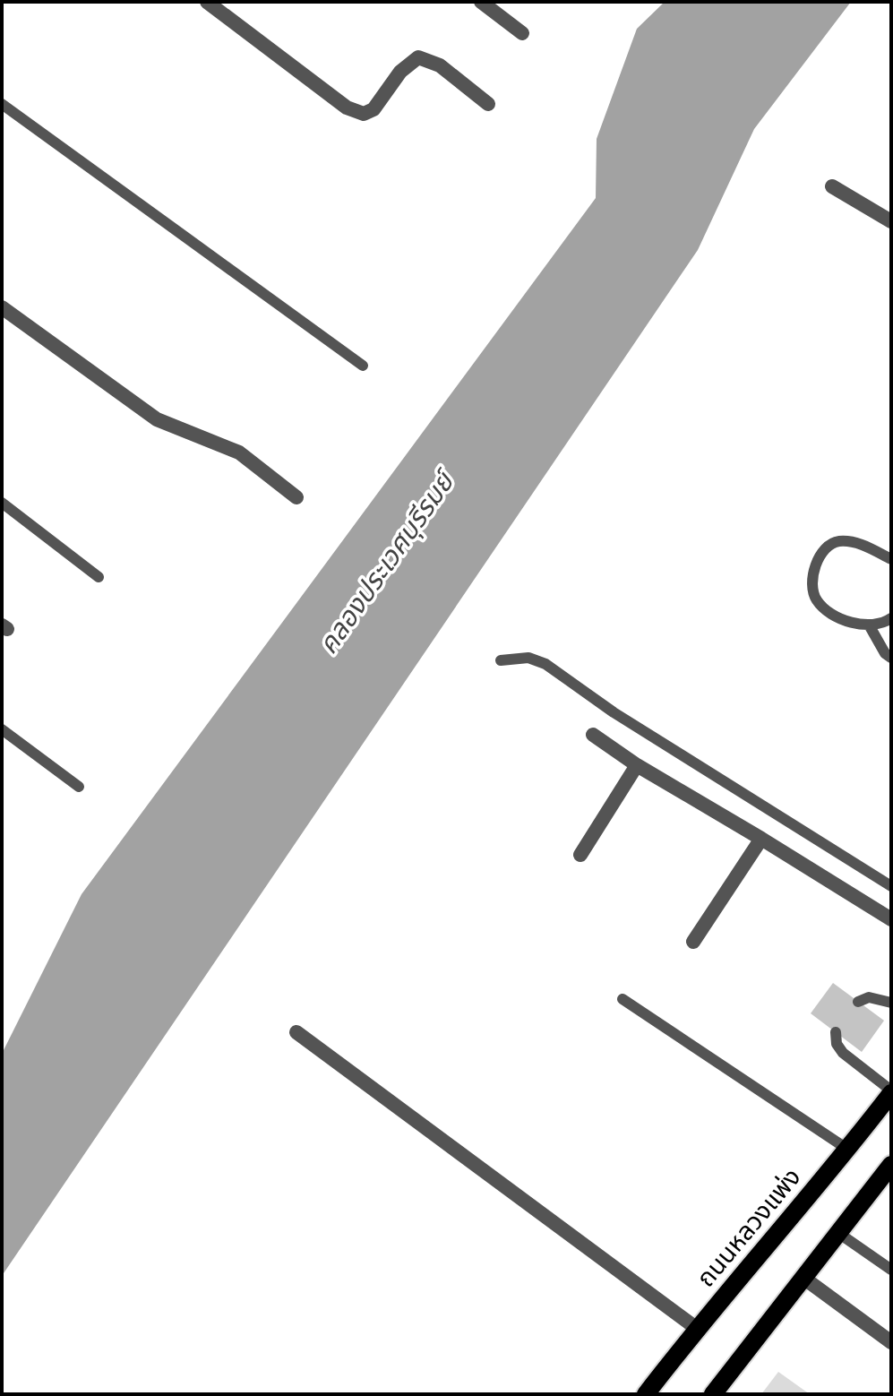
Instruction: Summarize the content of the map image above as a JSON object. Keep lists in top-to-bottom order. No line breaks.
{"streets":{"main road":["ถนนหลวงแพ่ง"]},"water":["คลองประเวศบุรีรมย์"]}
